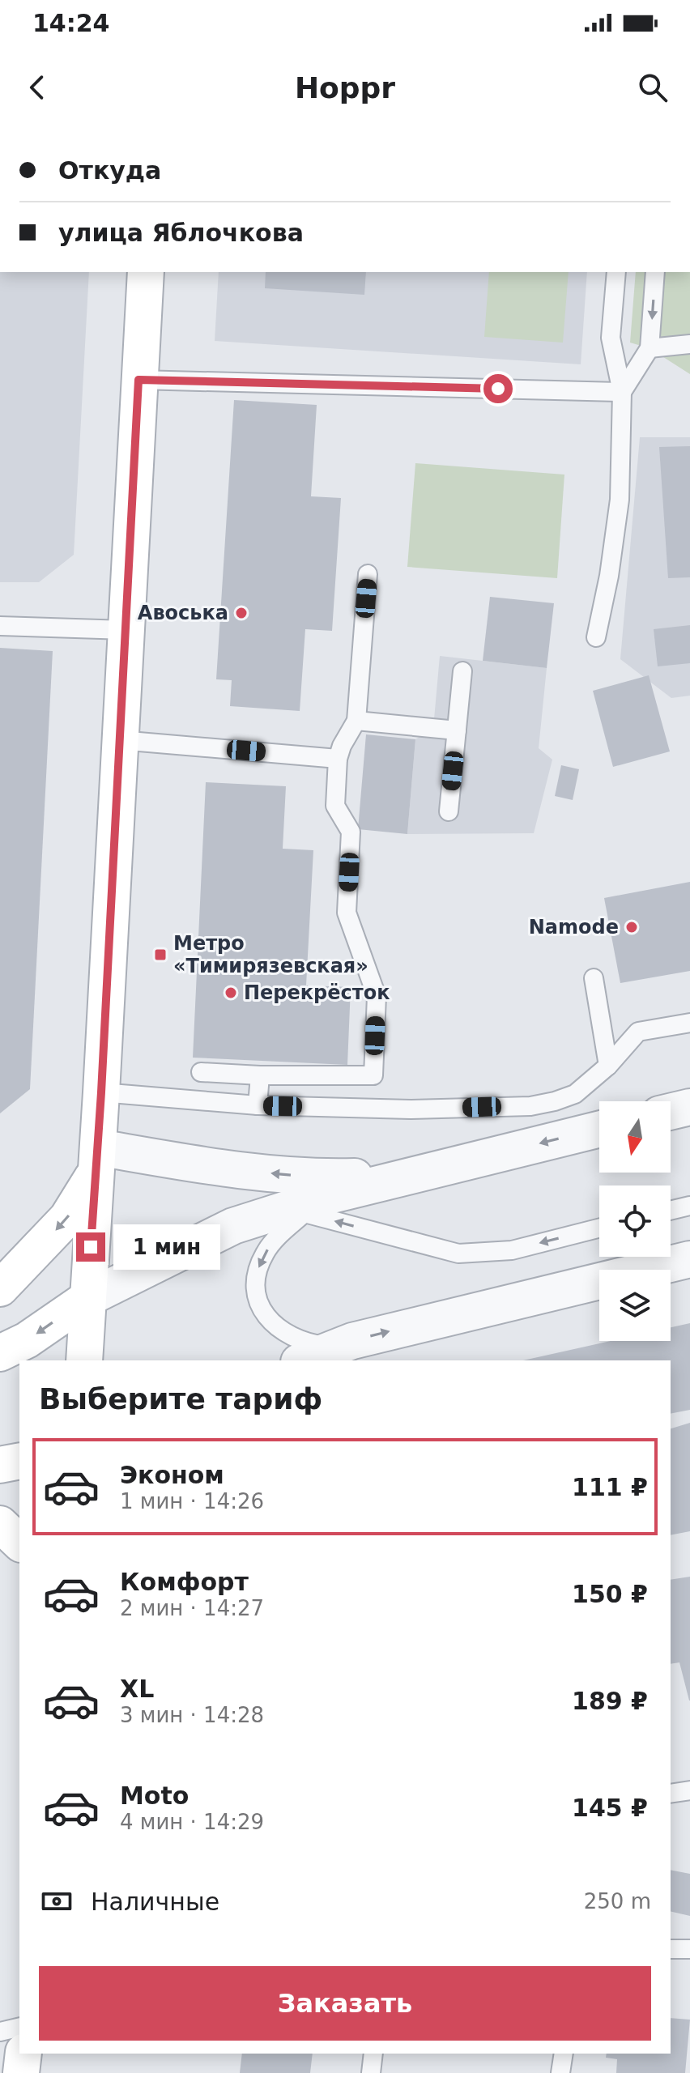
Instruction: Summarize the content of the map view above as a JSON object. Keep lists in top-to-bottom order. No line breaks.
{"places":{"other":["Авоська","Namode","Перекрёсток"],"transit":["Метро «Тимирязевская»"]},"north":"bottom","page":{"status":"14:24","header":"Hoppr","banner":["Откуда","улица Яблочкова"],"bubble":"1 мин","heading":"Выберите тариф","list":[{"name":"Эконом","note":"1 мин · 14:26","value":"111 ₽"},{"name":"Комфорт","note":"2 мин · 14:27","value":"150 ₽"},{"name":"XL","note":"3 мин · 14:28","value":"189 ₽"},{"name":"Moto","note":"4 мин · 14:29","value":"145 ₽"}],"pay":["Наличные","250 m"],"buttons":"Заказать"}}
